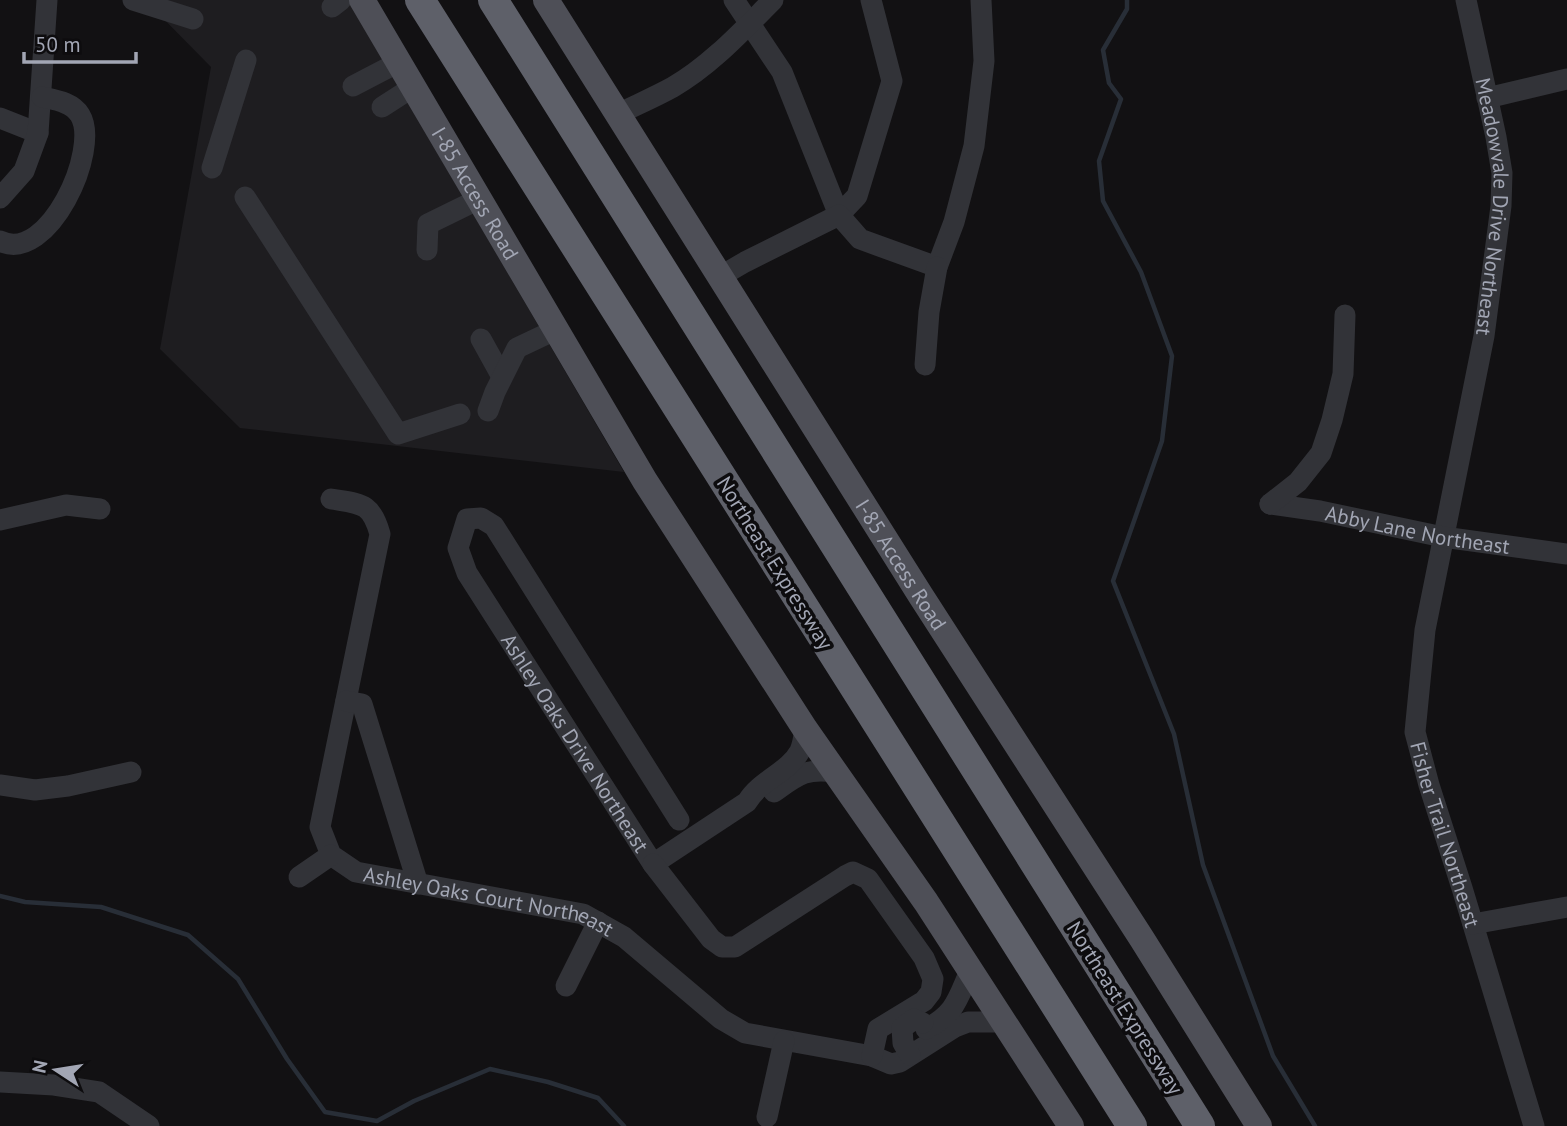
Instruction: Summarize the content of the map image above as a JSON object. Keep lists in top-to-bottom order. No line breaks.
{"streets":{"highway":["Northeast Expressway"],"main road":["I-85 Access Road"],"street":["Meadowvale Drive Northeast","Abby Lane Northeast","Ashley Oaks Drive Northeast","Fisher Trail Northeast","Ashley Oaks Court Northeast"]},"crossings":[["I-85 Access Road","Ashley Oaks Drive Northeast"],["I-85 Access Road","Ashley Oaks Court Northeast"],["Meadowvale Drive Northeast","Abby Lane Northeast"],["Meadowvale Drive Northeast","Fisher Trail Northeast"],["Abby Lane Northeast","Fisher Trail Northeast"]],"scale_bar":"50 m","north":"left"}
